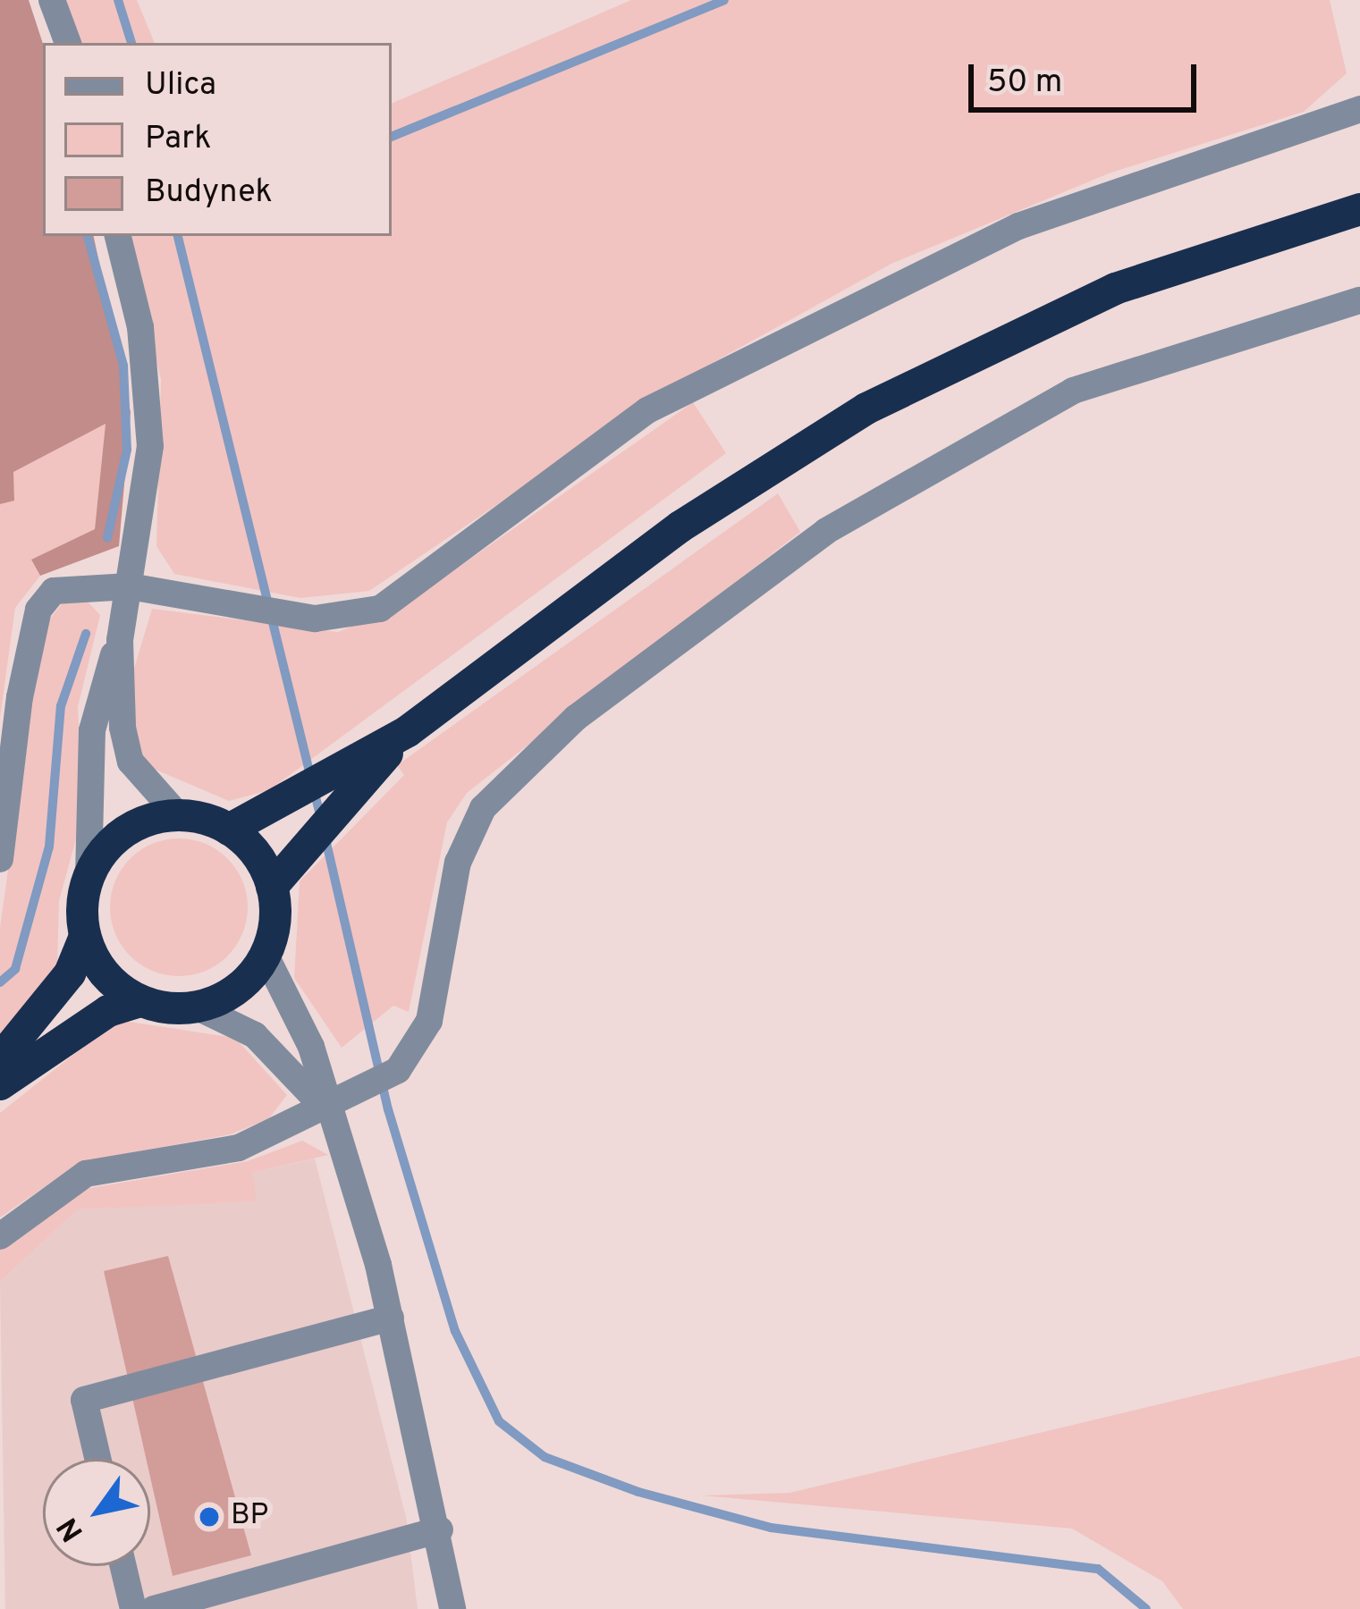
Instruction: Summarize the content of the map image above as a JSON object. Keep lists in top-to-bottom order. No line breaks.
{"places":["BP"],"legend":["Ulica","Park","Budynek"],"scale_bar":"50 m","north":"bottom left"}
